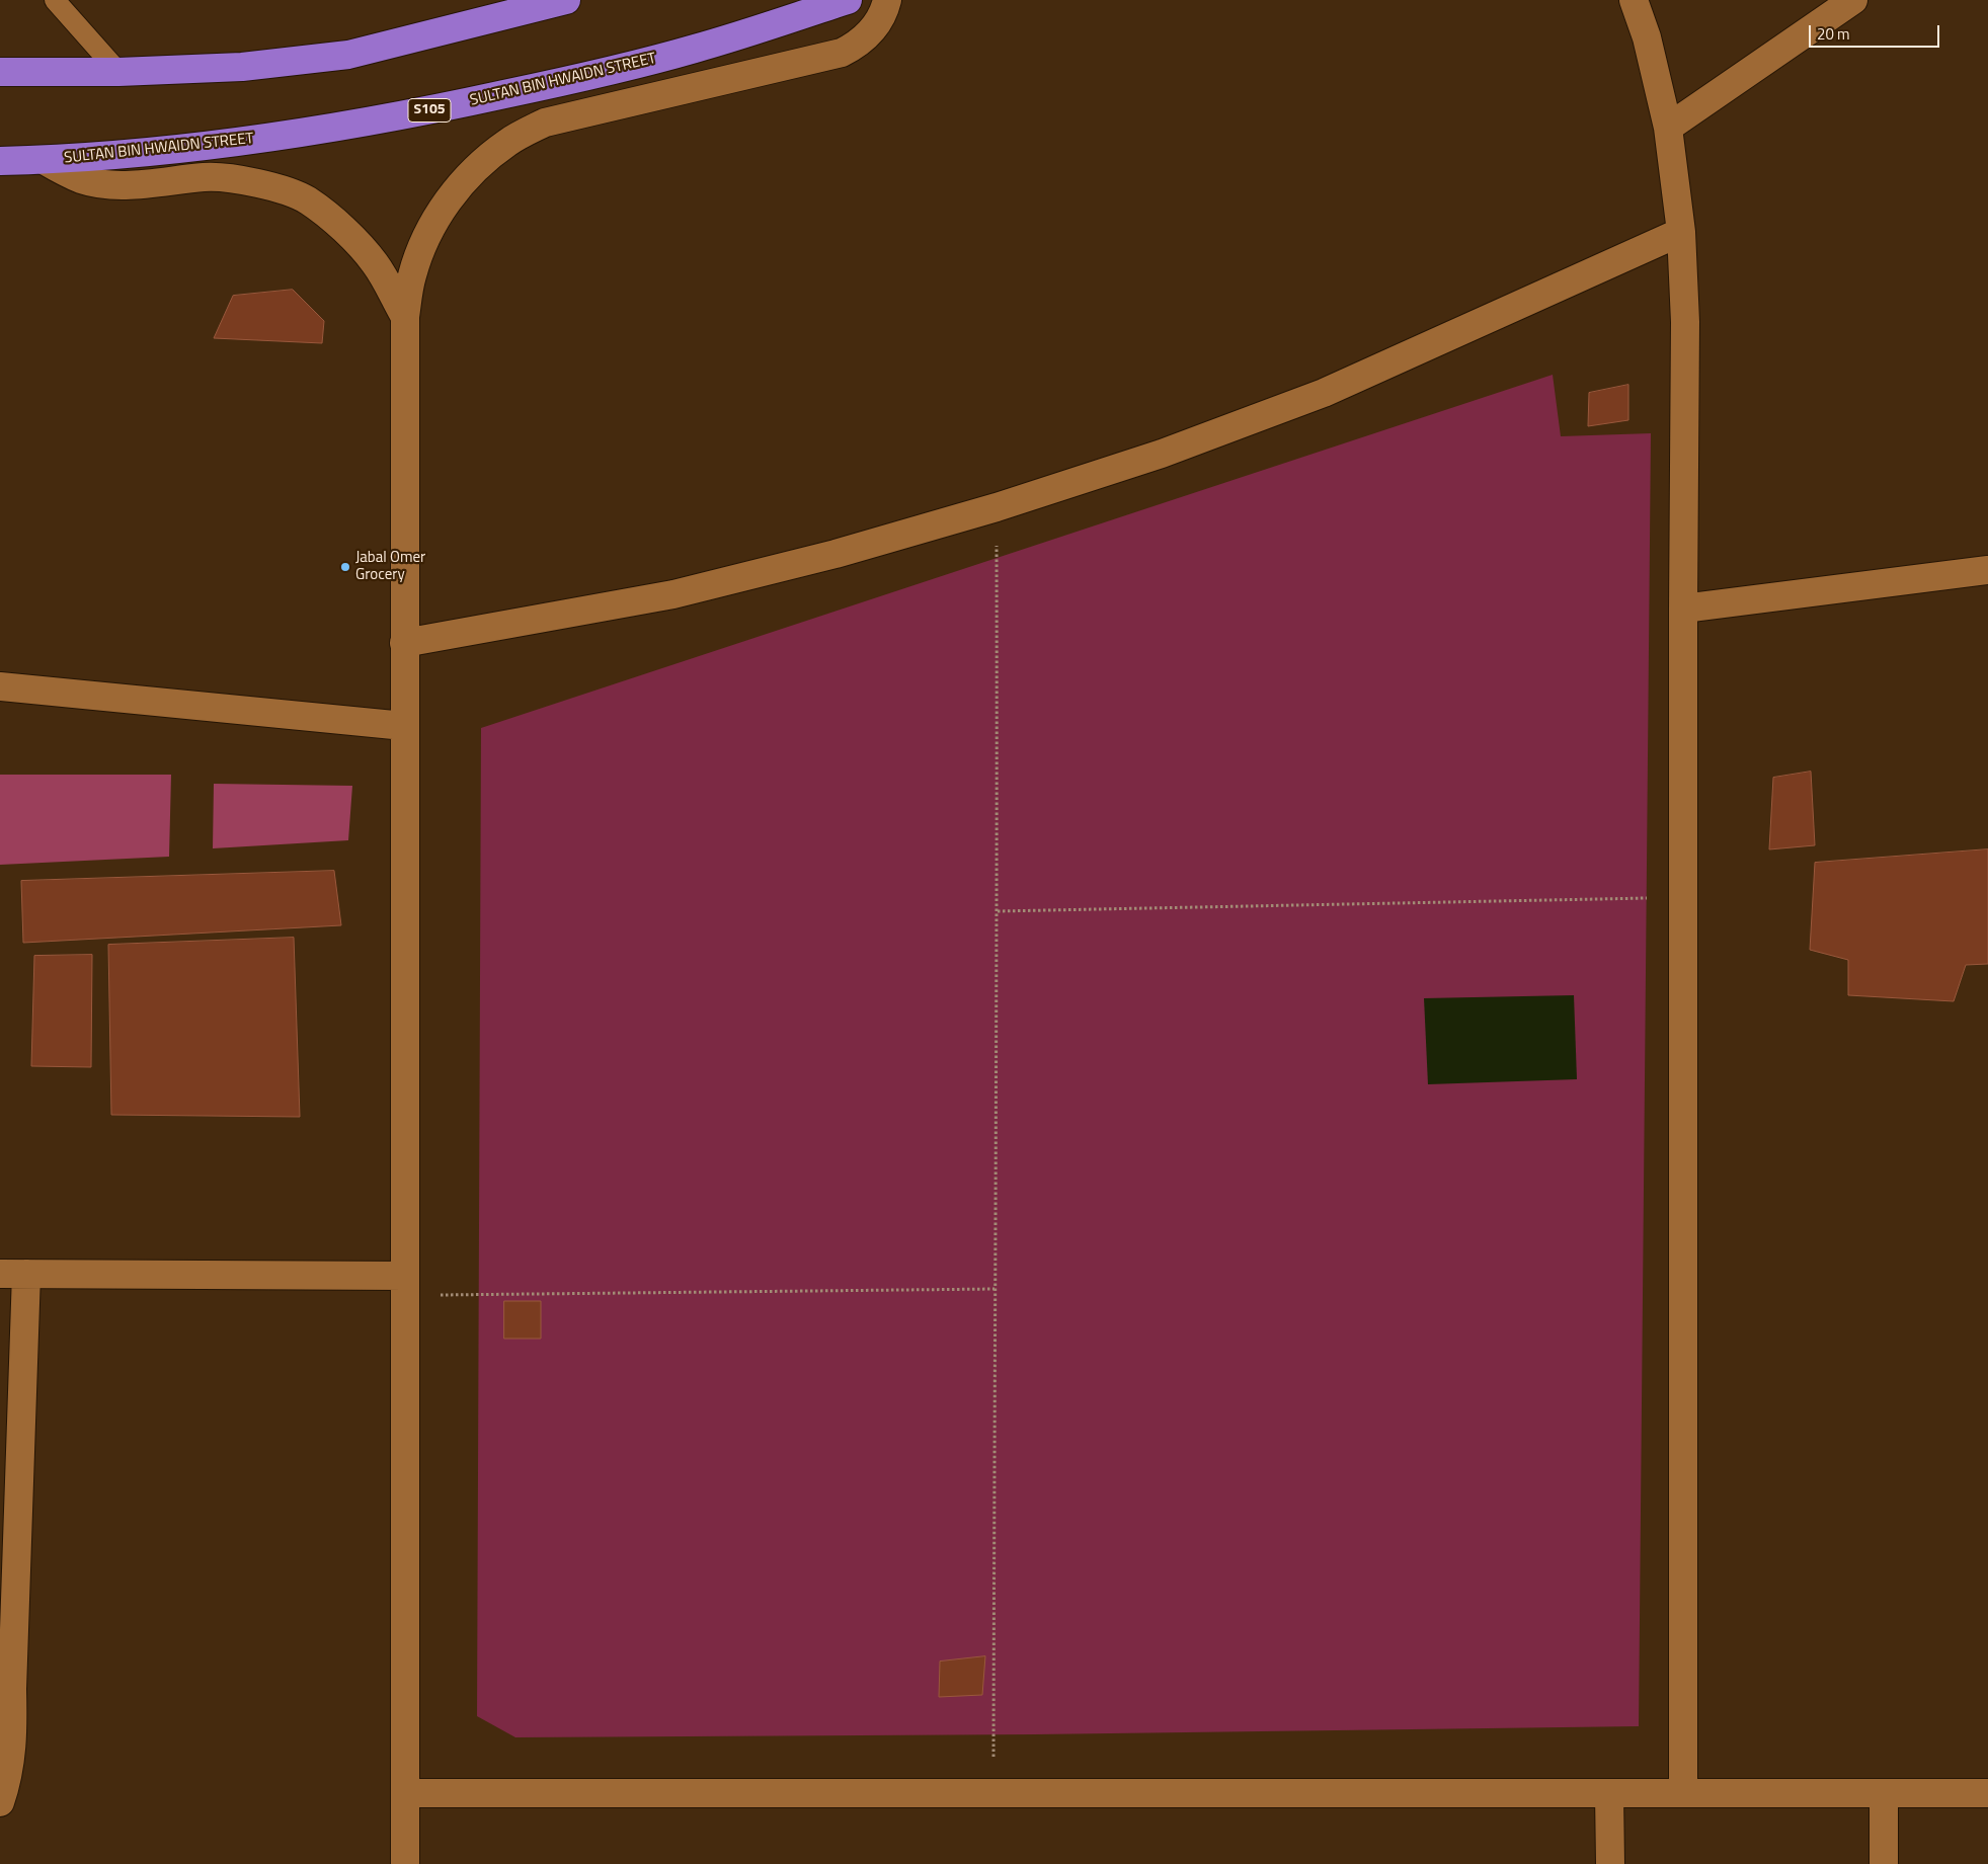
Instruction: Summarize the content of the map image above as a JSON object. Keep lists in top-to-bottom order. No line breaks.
{"streets":{"highway":["SULTAN BIN HWAIDN STREET","S105"]},"places":["Jabal Omer Grocery"],"scale_bar":"20 m"}
